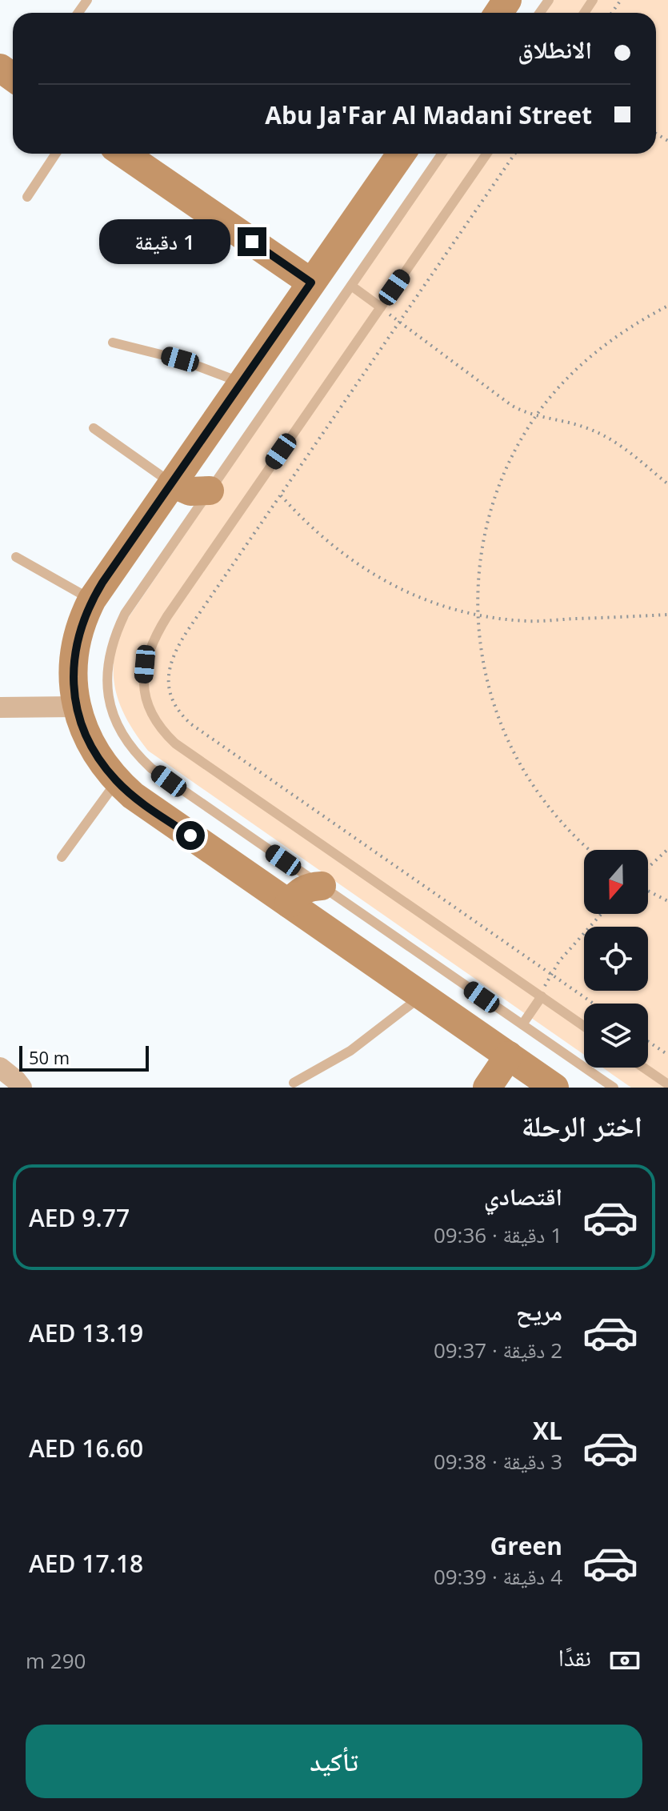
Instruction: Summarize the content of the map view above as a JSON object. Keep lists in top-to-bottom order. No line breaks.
{"scale_bar":"50 m","north":"bottom","page":{"banner":["الانطلاق","Abu Ja'Far Al Madani Street"],"bubble":"1 دقيقة","scale":"50 m","heading":"اختر الرحلة","list":[{"name":"اقتصادي","note":"1 دقيقة · 09:36","value":"AED 9.77"},{"name":"مريح","note":"2 دقيقة · 09:37","value":"AED 13.19"},{"name":"XL","note":"3 دقيقة · 09:38","value":"AED 16.60"},{"name":"Green","note":"4 دقيقة · 09:39","value":"AED 17.18"}],"pay":["نقدًا","290 m"],"buttons":"تأكيد"}}
